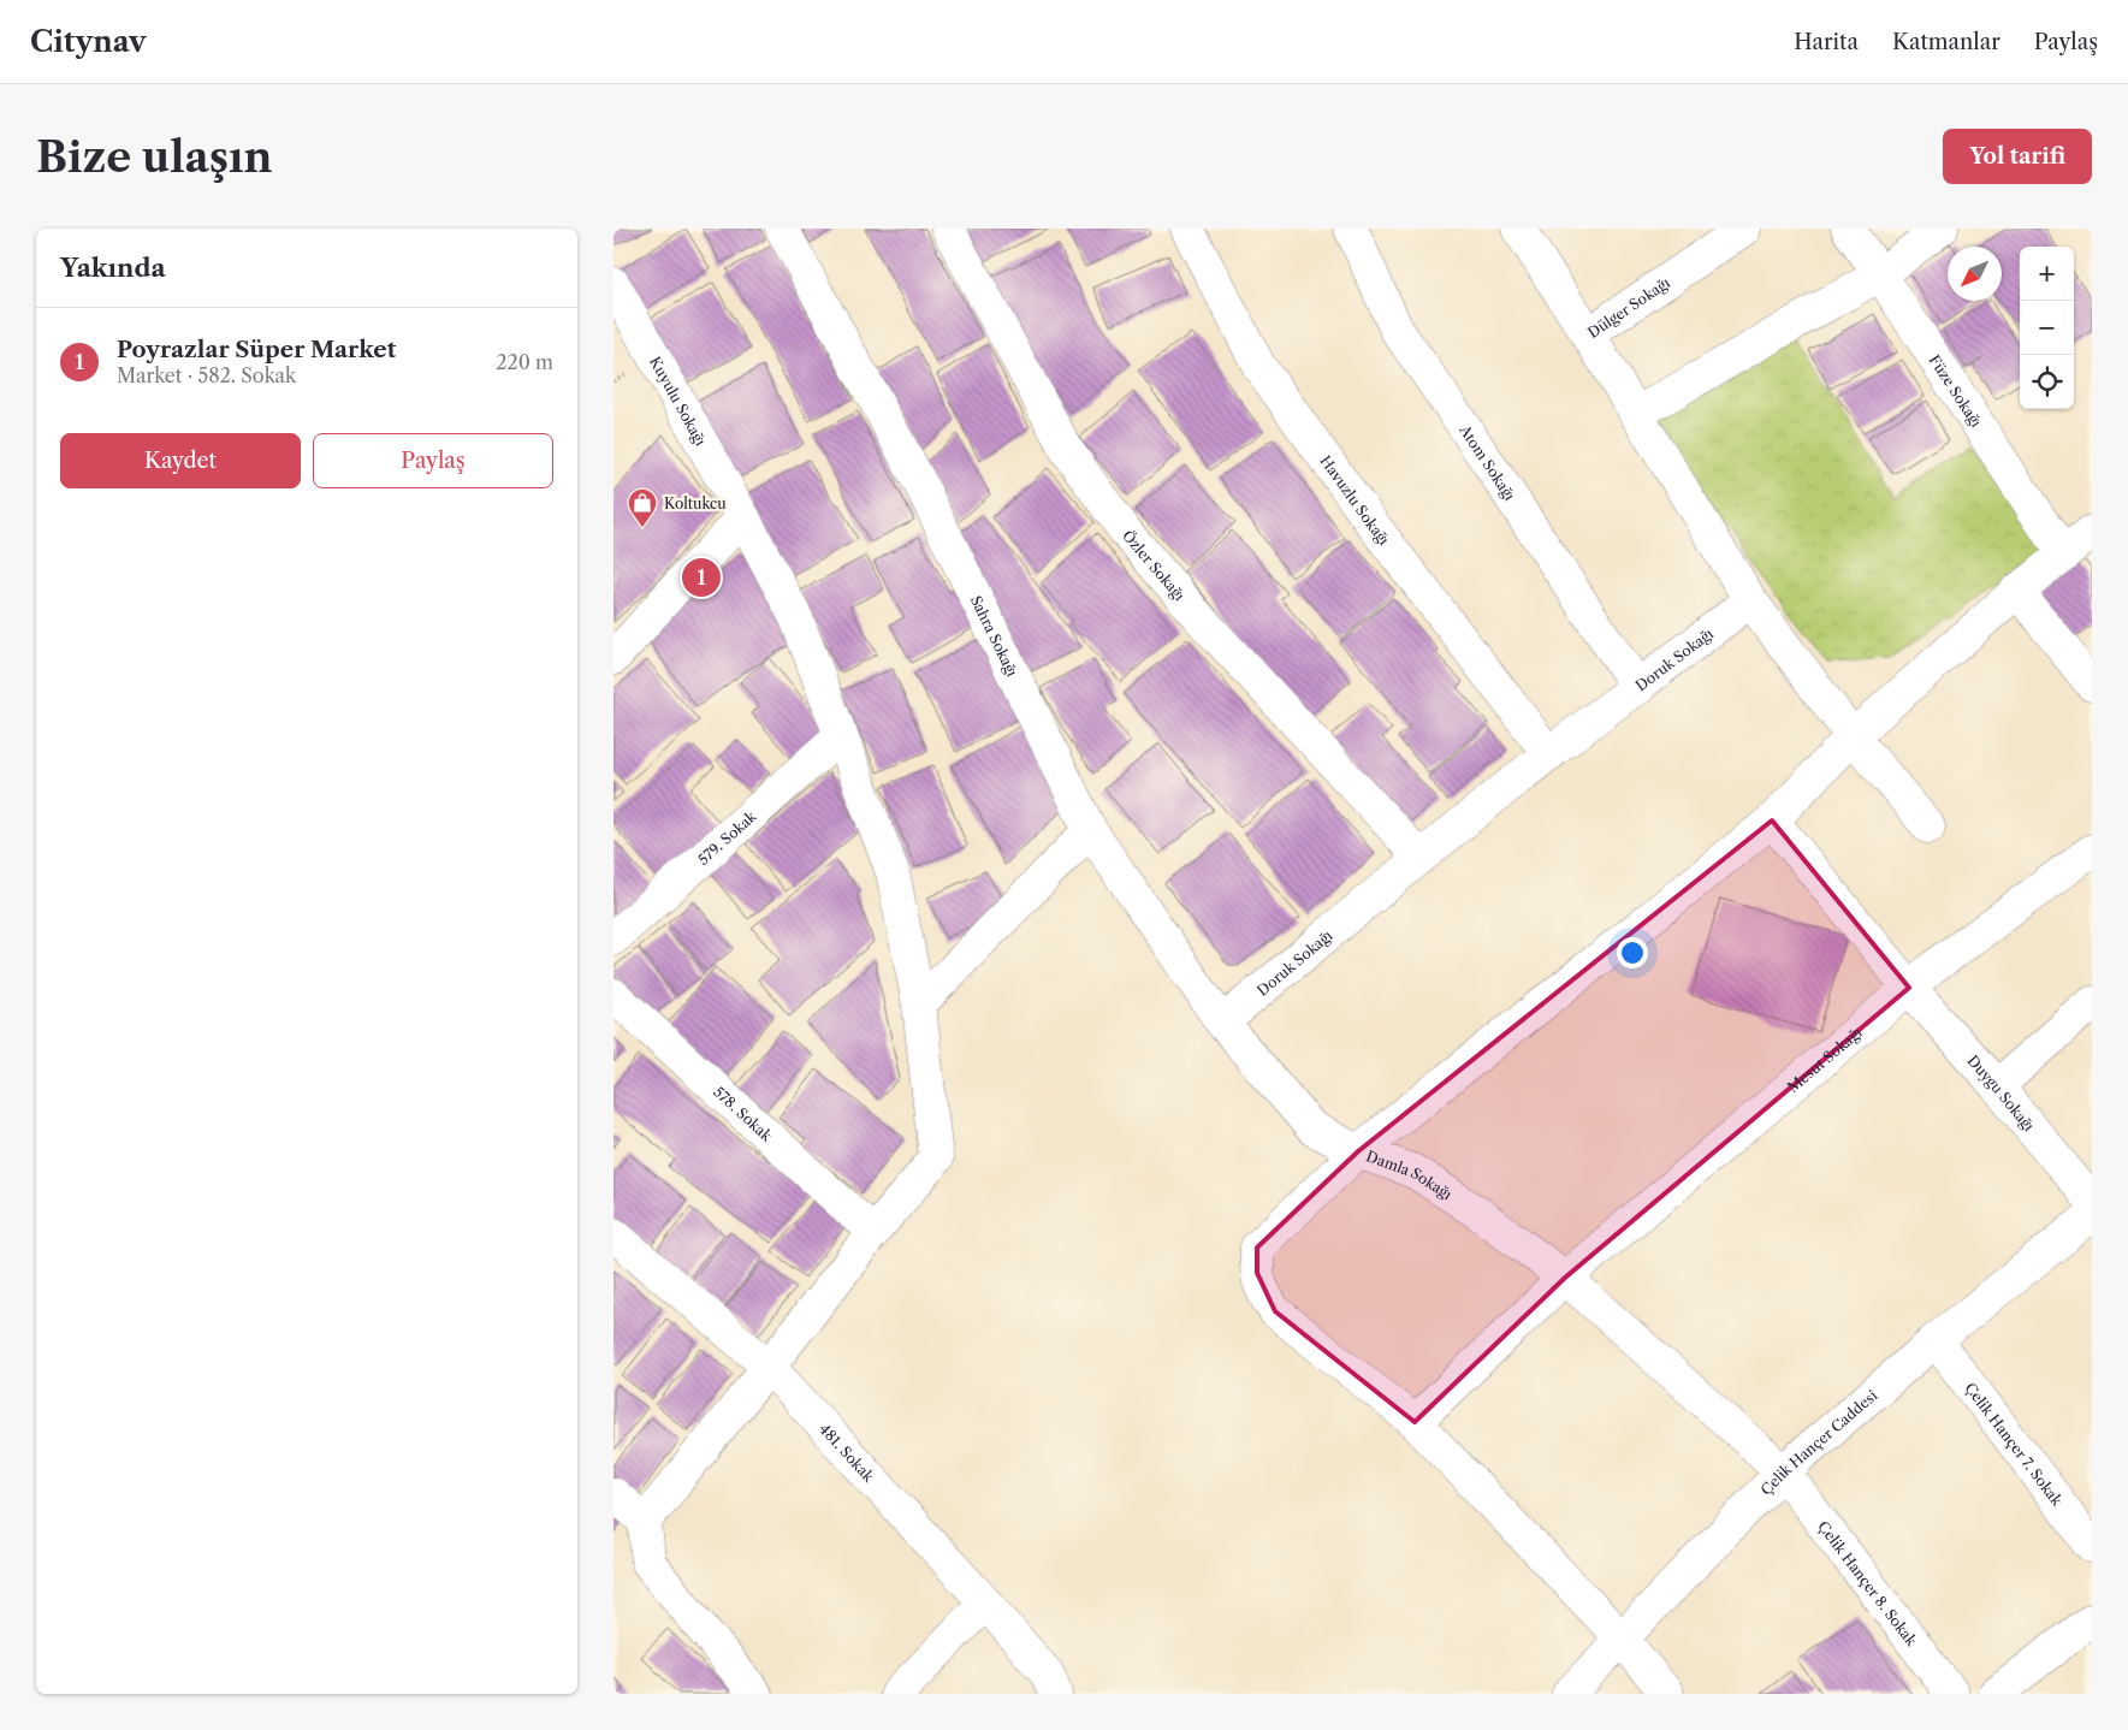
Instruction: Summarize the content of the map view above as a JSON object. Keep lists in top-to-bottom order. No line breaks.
{"streets":{"street":["Dülger Sokağı","Füze Sokağı","Kuyulu Sokağı","Atom Sokağı","Havuzlu Sokağı","Özler Sokağı","Sahra Sokağı","Doruk Sokağı","579. Sokak","Mesut Sokağı","Duygu Sokağı","578. Sokak","Damla Sokağı","Çelik Hançer Caddesi","Çelik Hançer 7. Sokak","481. Sokak","Çelik Hançer 8. Sokak"]},"crossings":[["Kuyulu Sokağı","579. Sokak"],["Kuyulu Sokağı","578. Sokak"],["Kuyulu Sokağı","481. Sokak"],["Atom Sokağı","Doruk Sokağı"],["Havuzlu Sokağı","Doruk Sokağı"],["Özler Sokağı","Doruk Sokağı"],["Sahra Sokağı","Damla Sokağı"],["Doruk Sokağı","Damla Sokağı"],["Mesut Sokağı","Duygu Sokağı"],["Mesut Sokağı","Damla Sokağı"],["Damla Sokağı","Çelik Hançer Caddesi"],["Damla Sokağı","Çelik Hançer 8. Sokak"],["Çelik Hançer Caddesi","Çelik Hançer 7. Sokak"],["Çelik Hançer Caddesi","Çelik Hançer 8. Sokak"]],"places":{"shop":["Koltukcu"]},"north":"bottom left","page":{"header":"Citynav","nav":["Harita","Katmanlar","Paylaş"],"buttons":["Yol tarifi",["Kaydet","Paylaş"]],"title":"Bize ulaşın","heading":"Yakında","map_buttons":["+","−"],"list":[{"mark":"1","name":"Poyrazlar Süper Market","note":"Market · 582. Sokak","value":"220 m"}],"pins":"1"}}
